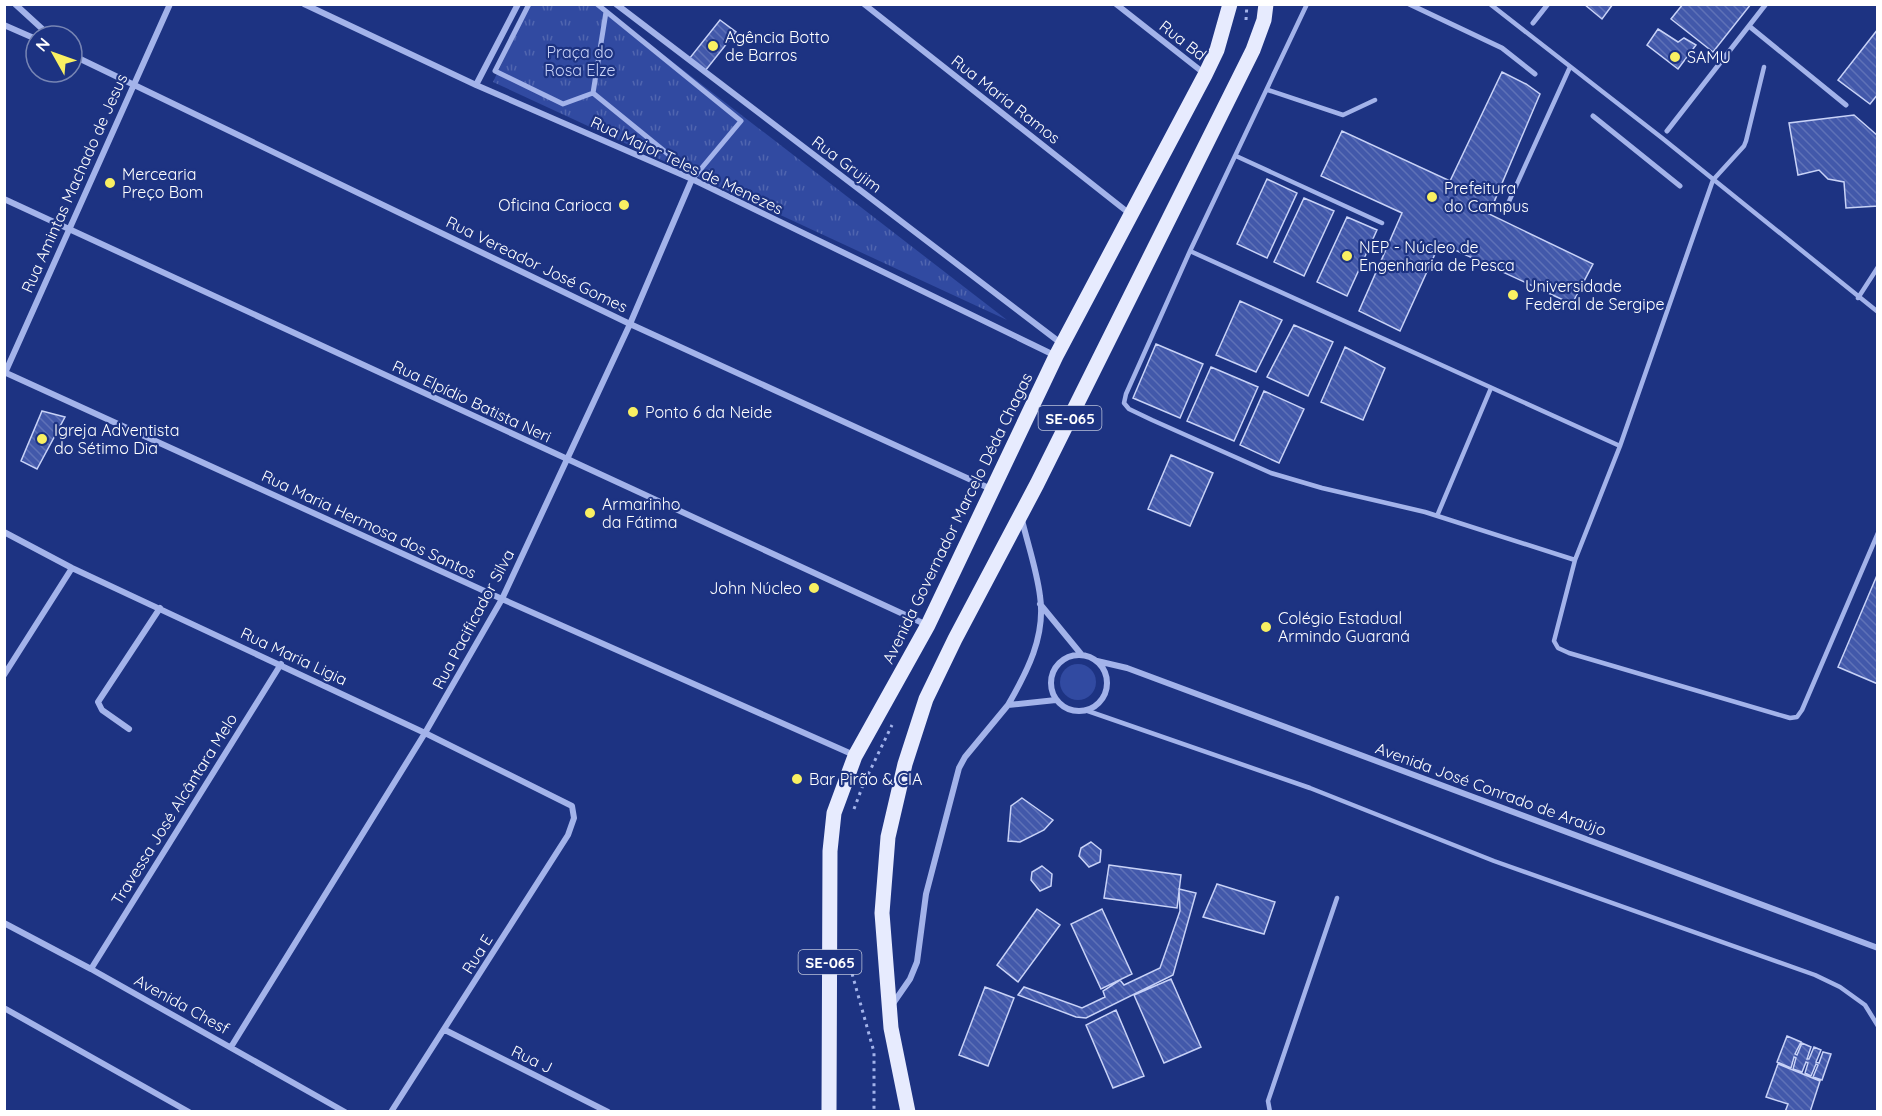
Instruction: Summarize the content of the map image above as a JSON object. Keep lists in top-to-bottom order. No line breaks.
{"streets":{"main road":["SE-065","Avenida Governador Marcelo Déda Chagas"],"street":["Rua Bd","Rua Maria Ramos","Rua Grujim","Rua Major Teles de Menezes","Rua Amintas Machado de Jesus","Rua Vereador José Gomes","Rua Elpídio Batista Neri","Rua Maria Hermosa dos Santos","Rua Pacificador Silva","Rua Maria Ligia","Avenida José Conrado de Araújo","Travessa José Alcântara Melo","Rua E","Avenida Chesf","Rua J"]},"crossings":[["Rua Bd","Avenida Governador Marcelo Déda Chagas"],["Rua Maria Ramos","Avenida Governador Marcelo Déda Chagas"],["Rua Grujim","Rua Major Teles de Menezes"],["Rua Grujim","Avenida Governador Marcelo Déda Chagas"],["Rua Major Teles de Menezes","Avenida Governador Marcelo Déda Chagas"],["Rua Major Teles de Menezes","Rua Pacificador Silva"],["Rua Amintas Machado de Jesus","Rua Vereador José Gomes"],["Rua Amintas Machado de Jesus","Rua Elpídio Batista Neri"],["Rua Amintas Machado de Jesus","Rua Maria Hermosa dos Santos"],["Rua Vereador José Gomes","Avenida Governador Marcelo Déda Chagas"],["Rua Vereador José Gomes","Rua Pacificador Silva"],["Rua Elpídio Batista Neri","Avenida Governador Marcelo Déda Chagas"],["Rua Elpídio Batista Neri","Rua Pacificador Silva"],["Avenida Governador Marcelo Déda Chagas","Rua Maria Hermosa dos Santos"],["Rua Maria Hermosa dos Santos","Rua Pacificador Silva"],["Rua Pacificador Silva","Rua Maria Ligia"],["Rua Pacificador Silva","Avenida Chesf"],["Rua Maria Ligia","Travessa José Alcântara Melo"],["Rua Maria Ligia","Rua E"],["Travessa José Alcântara Melo","Avenida Chesf"],["Rua E","Rua J"]],"parks":["Praça do Rosa Elze"],"places":["Agência Botto de Barros","SAMU","Mercearia Preço Bom","Prefeitura do Campus","Oficina Carioca","NEP - Núcleo de Engenharia de Pesca","Universidade Federal de Sergipe","Ponto 6 da Neide","Igreja Adventista do Sétimo Dia","Armarinho da Fátima","John Núcleo","Colégio Estadual Armindo Guaraná","Bar Pirão & CIA"],"north":"top left"}
